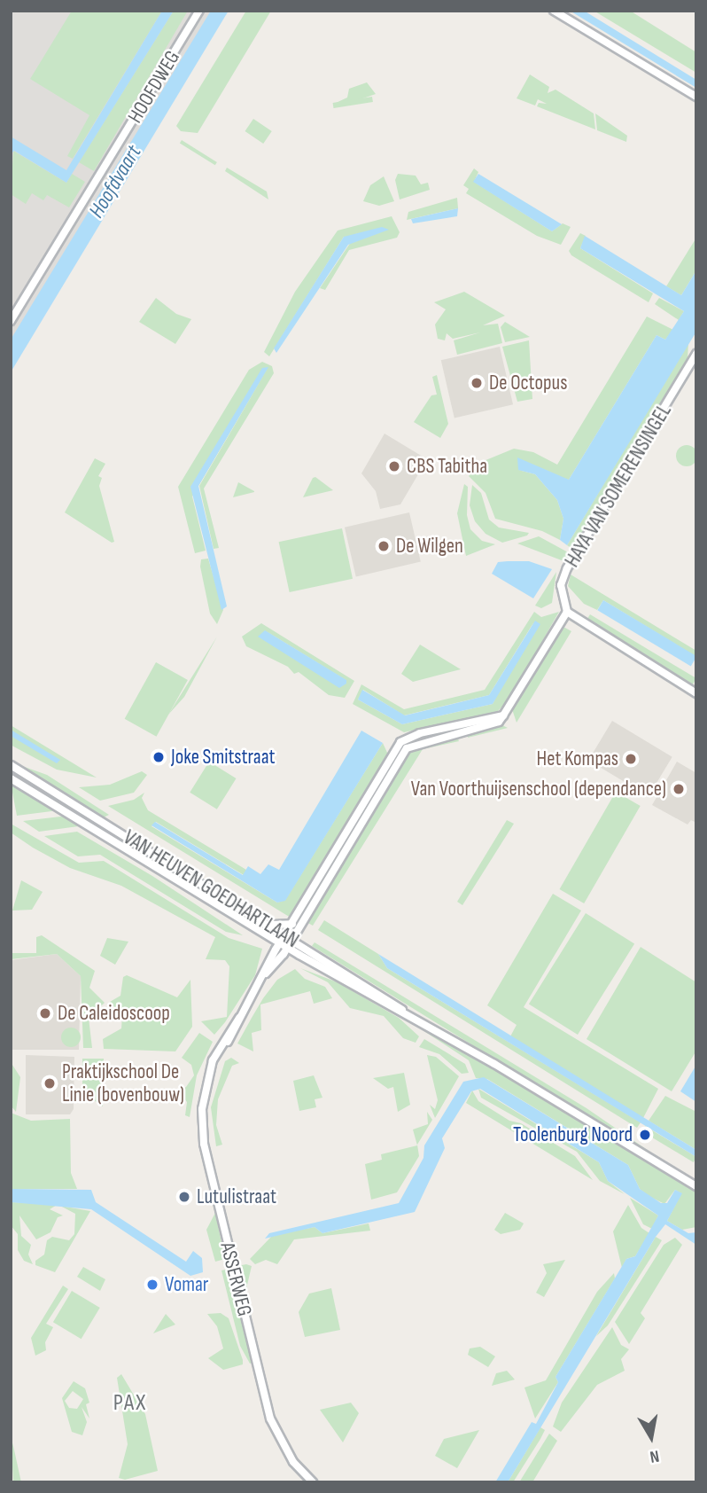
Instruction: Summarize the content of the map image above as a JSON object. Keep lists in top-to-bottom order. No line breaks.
{"streets":{"street":["HOOFDWEG","HAYA VAN SOMERENSINGEL","VAN HEUVEN GOEDHARTLAAN","ASSERWEG"]},"crossings":[["VAN HEUVEN GOEDHARTLAAN","ASSERWEG"]],"districts":["PAX"],"water":["Hoofdvaart"],"places":["De Octopus","CBS Tabitha","De Wilgen","Joke Smitstraat","Het Kompas","Van Voorthuijsenschool (dependance)","De Caleidoscoop","Praktijkschool De Linie (bovenbouw)","Toolenburg Noord","Lutulistraat","Vomar"],"north":"bottom"}
